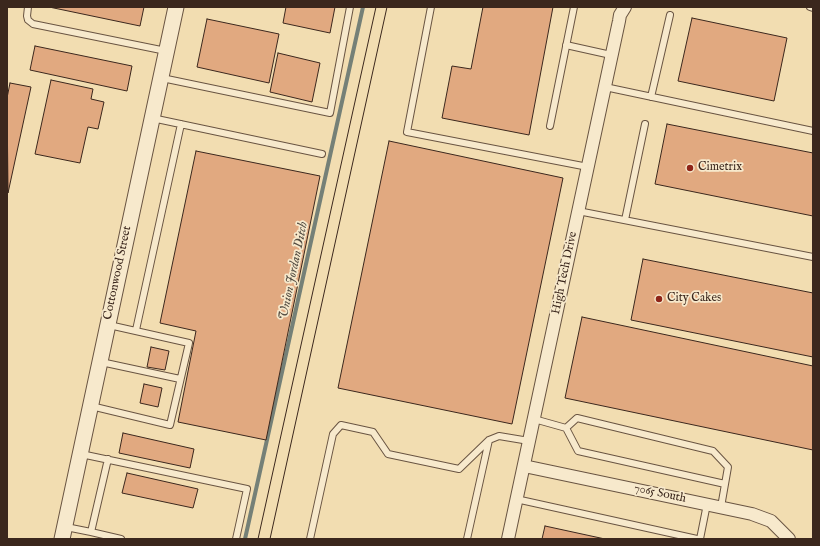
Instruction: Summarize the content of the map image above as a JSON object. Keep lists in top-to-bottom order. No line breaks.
{"streets":{"street":["Cottonwood Street","High Tech Drive","7065 South"]},"crossings":[["High Tech Drive","7065 South"]],"water":["Union Jordan Ditch"],"places":["Cimetrix","City Cakes"]}
